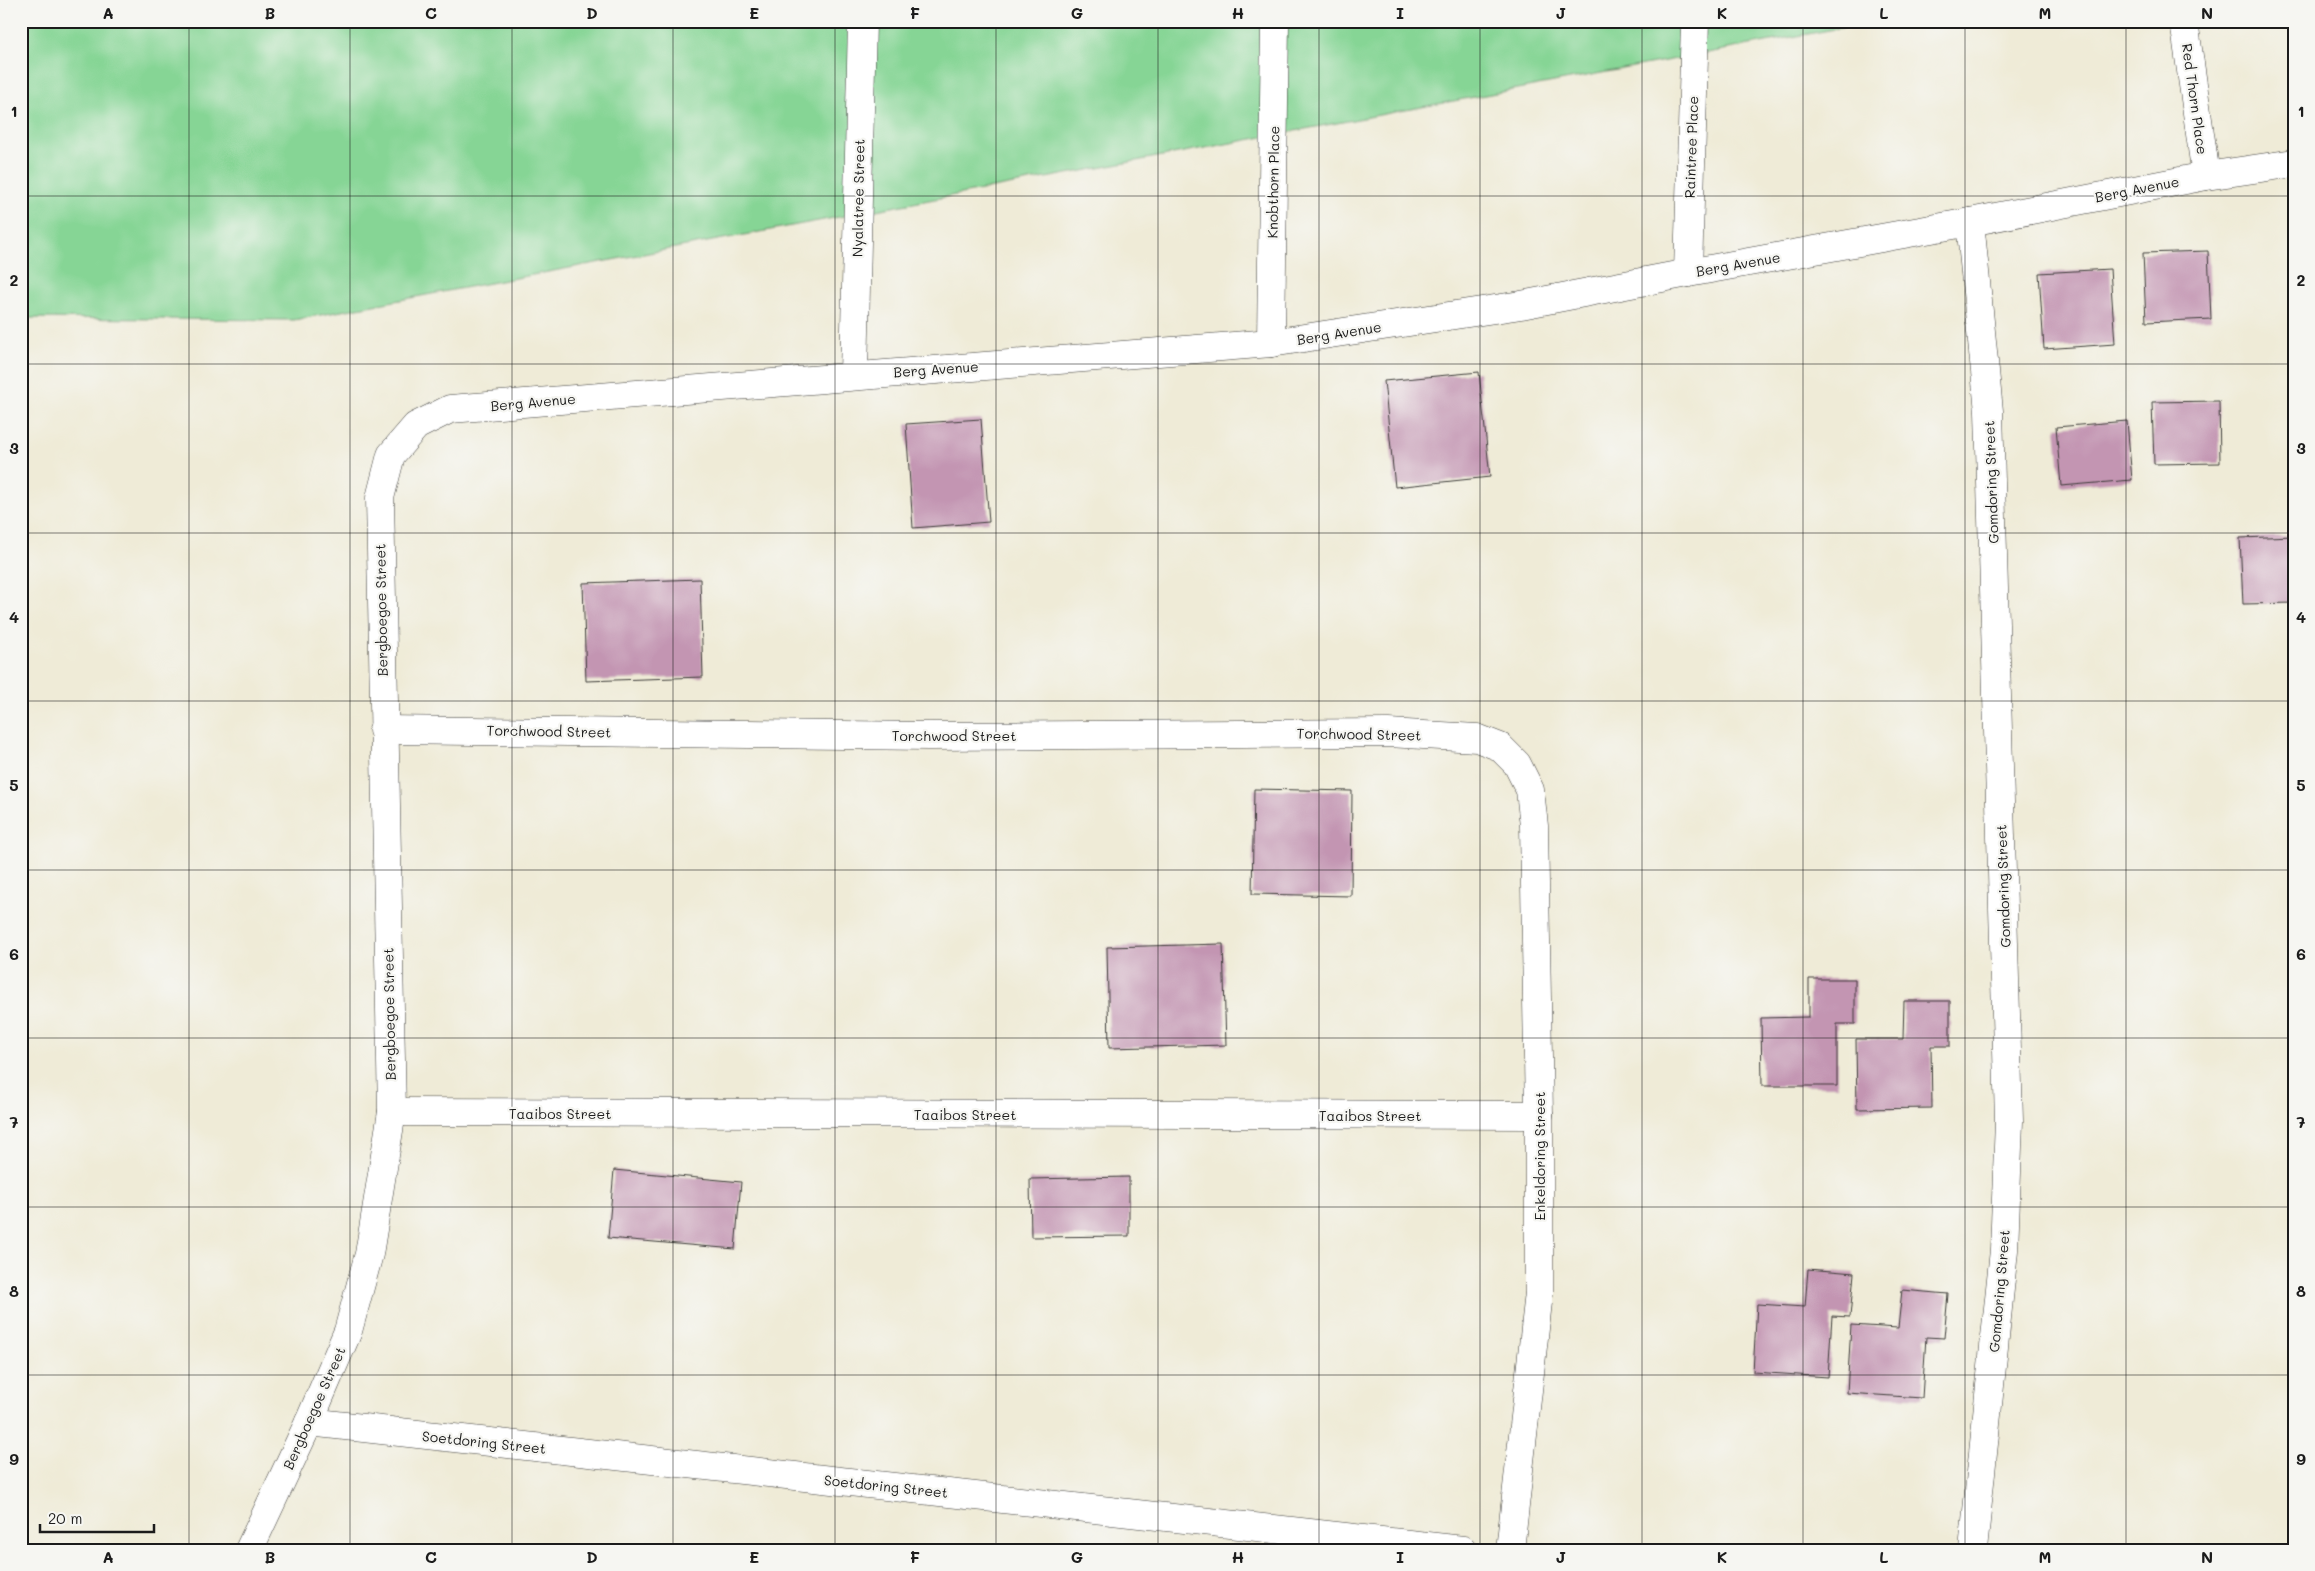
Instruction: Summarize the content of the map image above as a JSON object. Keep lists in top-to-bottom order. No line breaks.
{"streets":{"street":["Red Thorn Place","Raintree Place","Knobthorn Place","Berg Avenue","Nyalatree Street","Gomdoring Street","Bergboegoe Street","Torchwood Street","Taaibos Street","Enkeldoring Street","Soetdoring Street"]},"crossings":[["Red Thorn Place","Berg Avenue"],["Raintree Place","Berg Avenue"],["Knobthorn Place","Berg Avenue"],["Berg Avenue","Nyalatree Street"],["Berg Avenue","Gomdoring Street"],["Berg Avenue","Bergboegoe Street"],["Bergboegoe Street","Torchwood Street"],["Bergboegoe Street","Taaibos Street"],["Bergboegoe Street","Soetdoring Street"],["Torchwood Street","Enkeldoring Street"],["Taaibos Street","Enkeldoring Street"]],"scale_bar":"20 m","grid":{"columns":["A","B","C","D","E","F","G","H","I","J","K","L","M","N"],"rows":["1","2","3","4","5","6","7","8","9"]}}
